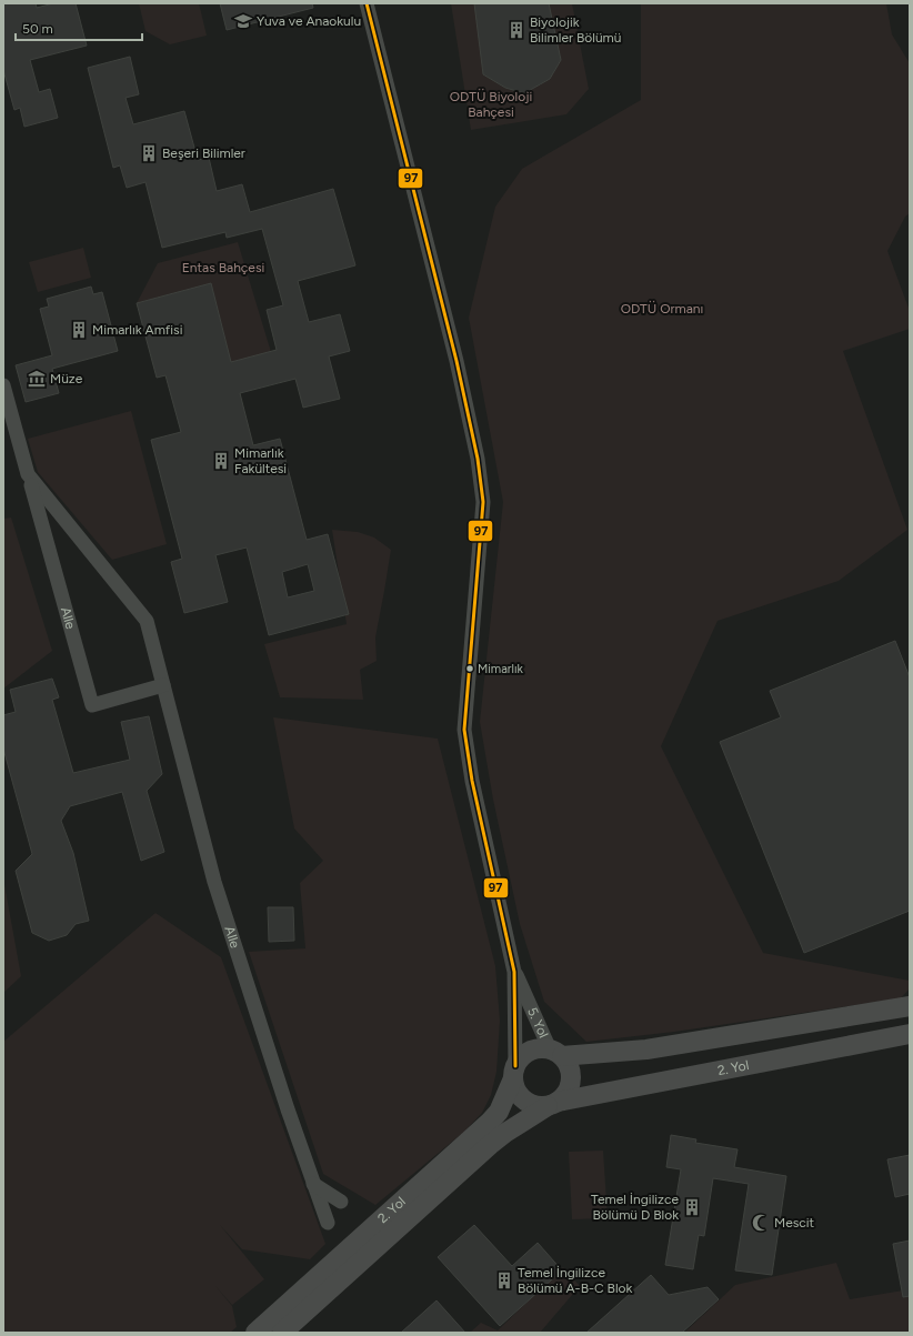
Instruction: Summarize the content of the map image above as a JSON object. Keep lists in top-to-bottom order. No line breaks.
{"streets":{"street":["Alle","5. Yol","2. Yol"]},"crossings":[["5. Yol","2. Yol"]],"parks":["ODTÜ Biyoloji Bahçesi","Entas Bahçesi","ODTÜ Ormanı"],"places":{"school or university":["Yuva ve Anaokulu"],"building":["Biyolojik Bilimler Bölümü","Beşeri Bilimler","Mimarlık Amfisi","Mimarlık Fakültesi","Temel İngilizce Bölümü D Blok","Temel İngilizce Bölümü A-B-C Blok"],"museum":["Müze"],"other":["Mimarlık"],"mosque":["Mescit"]},"lines":["transit line 97"],"scale_bar":"50 m"}
